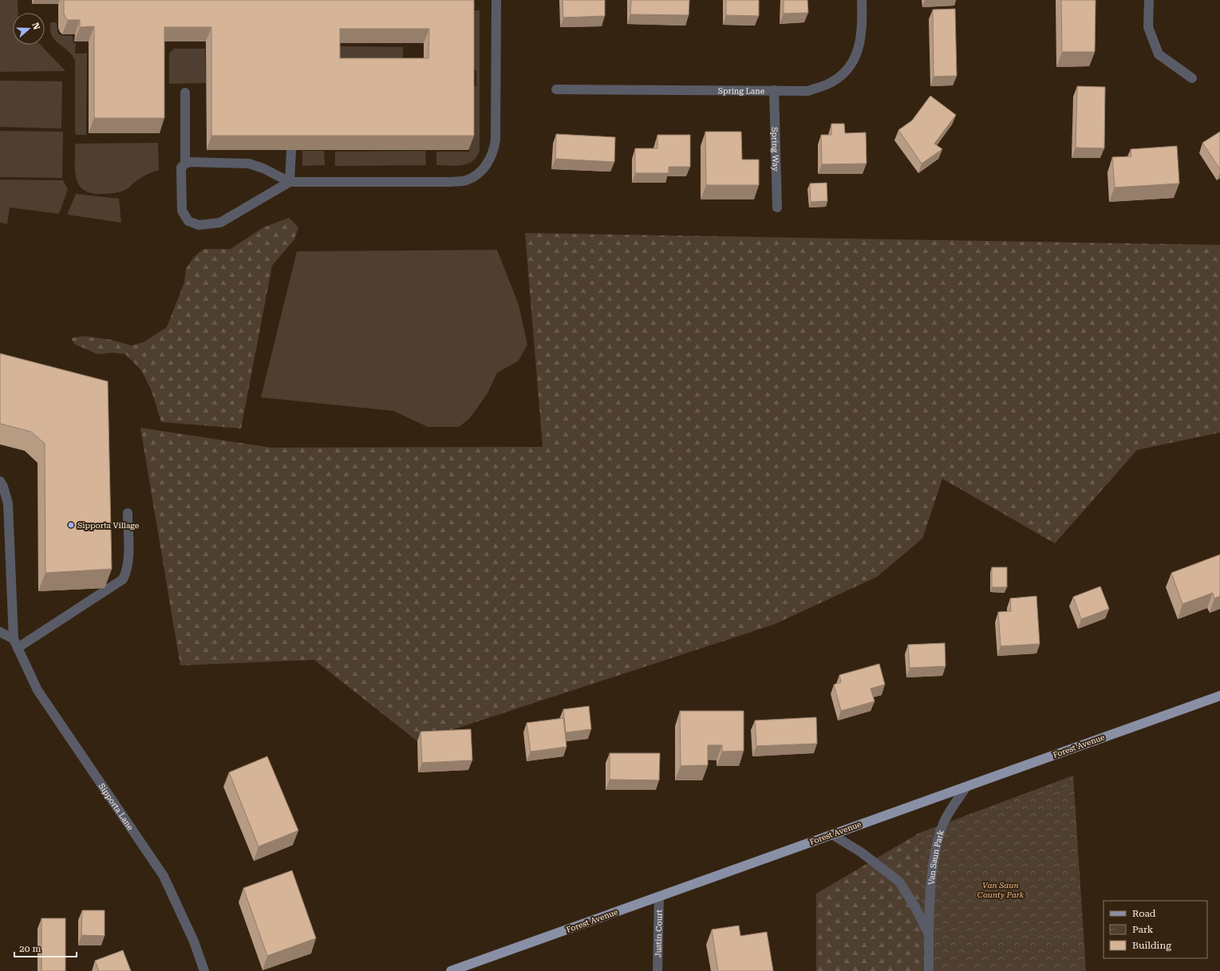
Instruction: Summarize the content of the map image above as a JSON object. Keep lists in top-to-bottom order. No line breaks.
{"streets":{"main road":["Forest Avenue"],"street":["Spring Lane","Spring Way","Sipporta Lane","Van Saun Park","Justin Court"]},"crossings":[["Spring Lane","Spring Way"],["Forest Avenue","Van Saun Park"],["Forest Avenue","Justin Court"]],"parks":["Van Saun County Park"],"places":["Sipporta Village"],"legend":["Road","Park","Building"],"scale_bar":"20 m","north":"right"}
